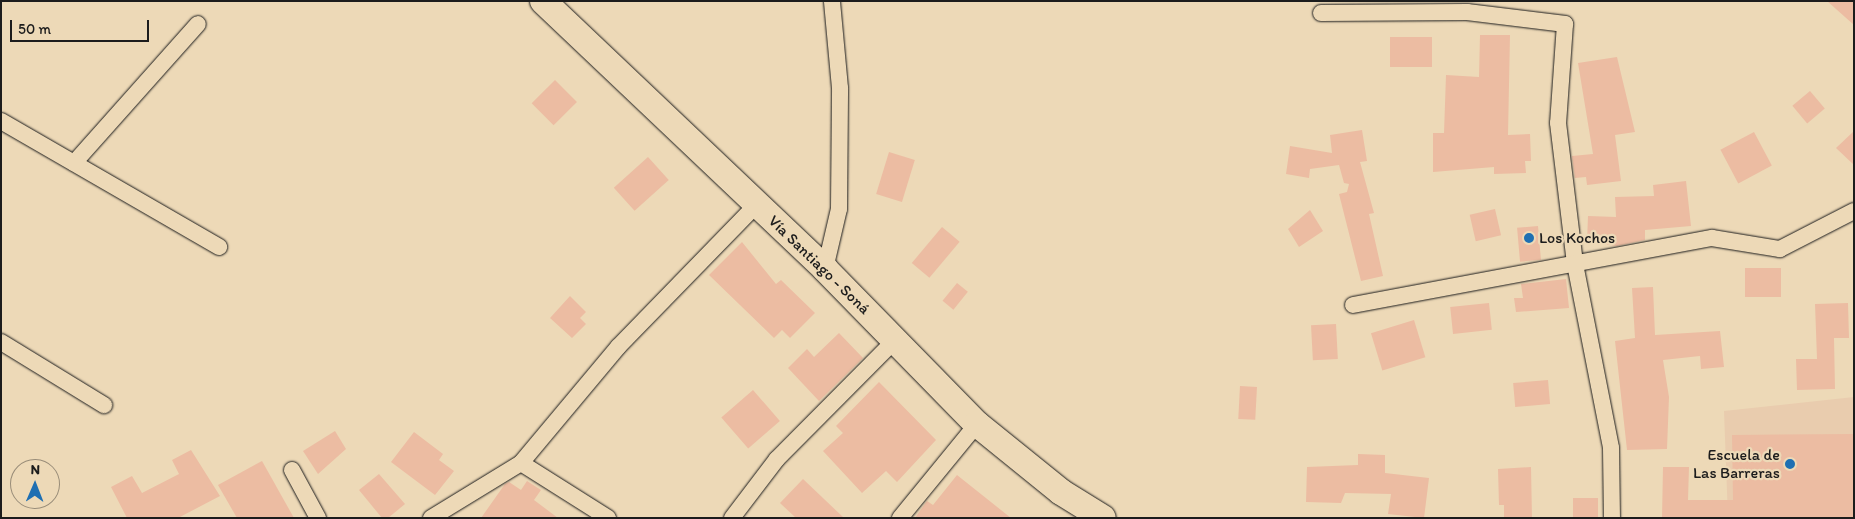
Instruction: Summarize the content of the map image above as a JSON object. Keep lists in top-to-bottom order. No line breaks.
{"streets":{"main road":["Vía Santiago - Soná"]},"places":["Los Kochos","Escuela de Las Barreras"],"scale_bar":"50 m","north":"top"}
